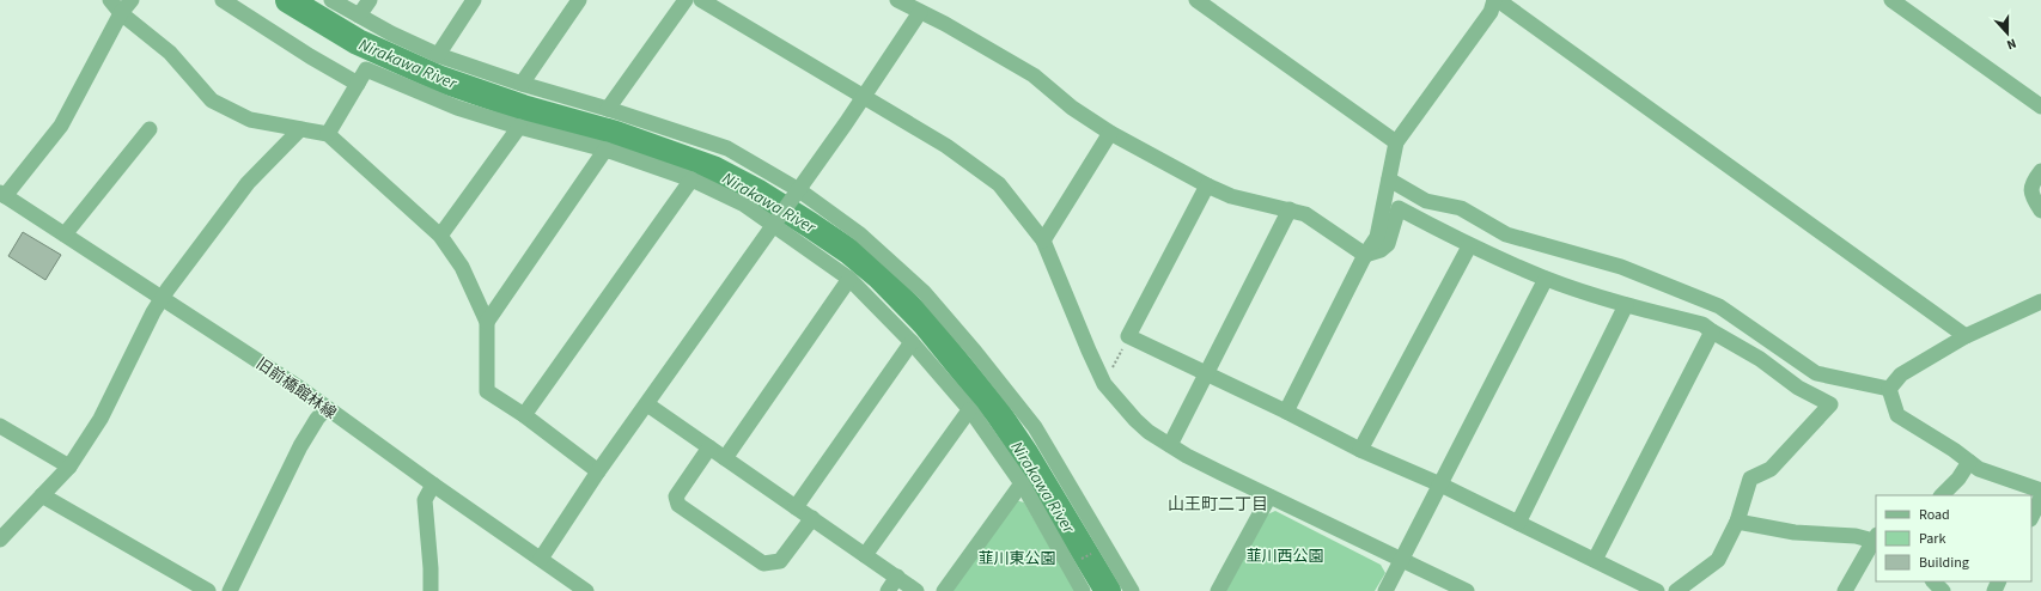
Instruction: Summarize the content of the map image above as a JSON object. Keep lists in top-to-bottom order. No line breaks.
{"streets":{"street":["旧前橋館林線"]},"districts":["山王町二丁目"],"water":["Nirakawa River"],"parks":["韮川西公園","韮川東公園"],"legend":["Road","Park","Building"],"north":"bottom"}
